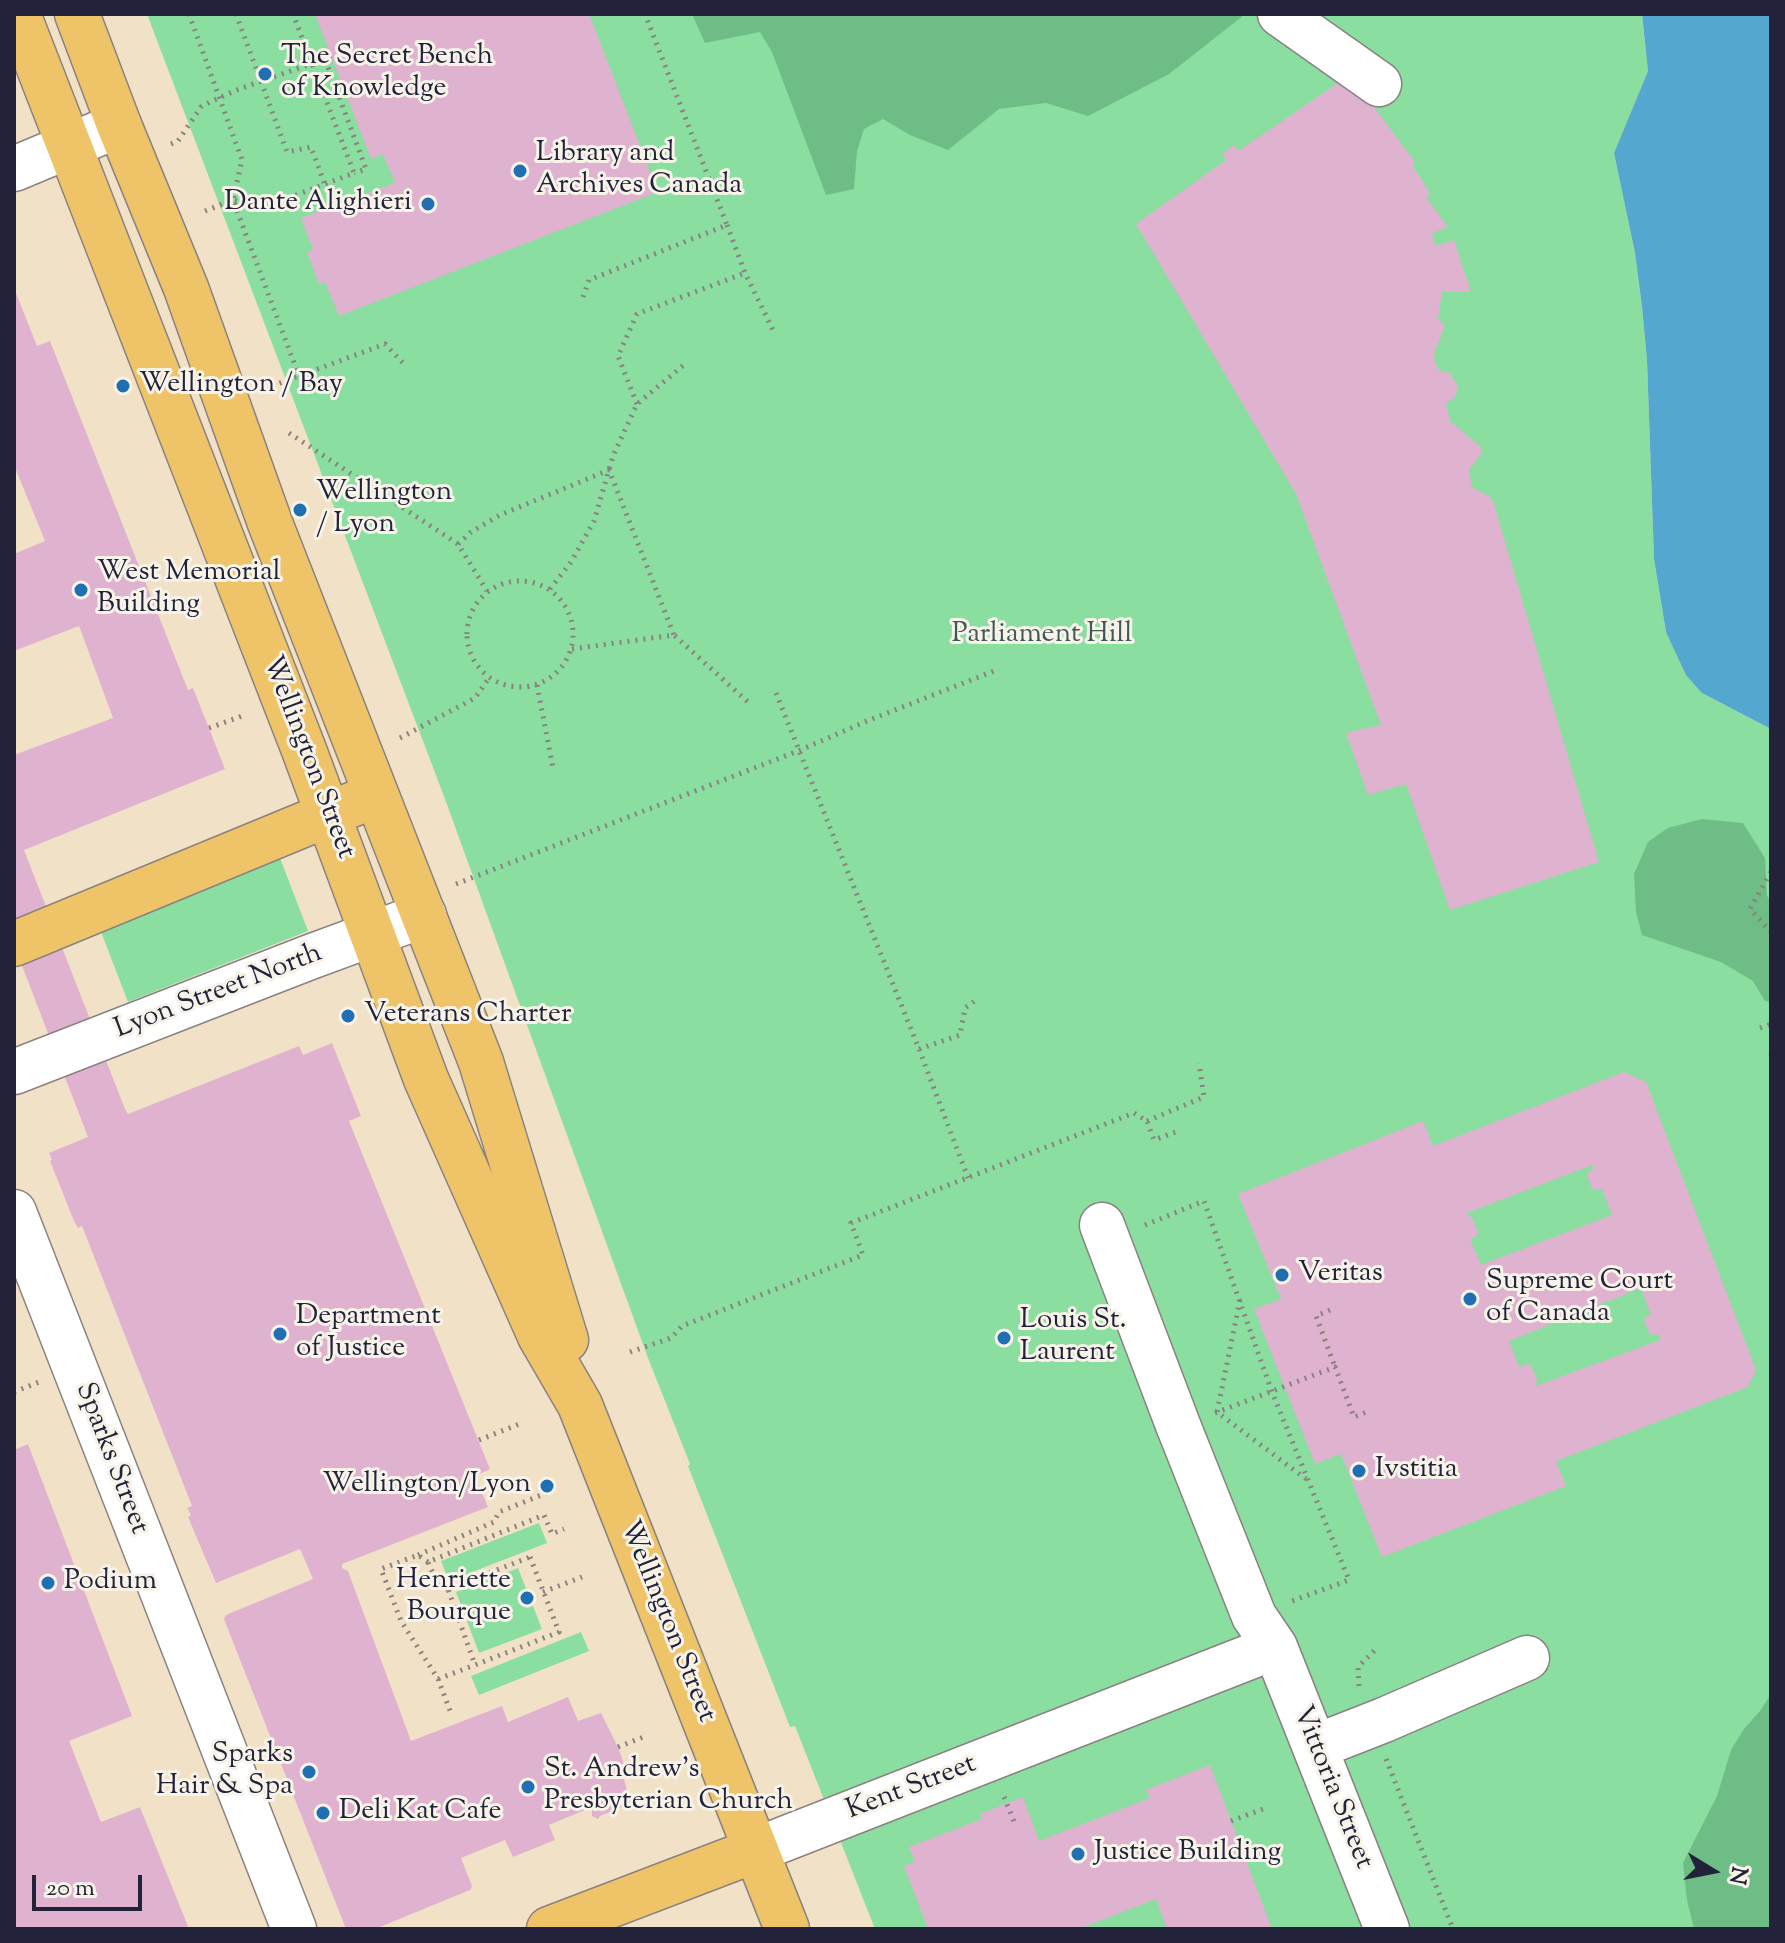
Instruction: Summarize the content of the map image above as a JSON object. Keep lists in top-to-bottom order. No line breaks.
{"streets":{"main road":["Wellington Street","Kent Street"],"street":["Lyon Street North","Sparks Street","Vittoria Street"]},"crossings":[["Wellington Street","Lyon Street North"],["Wellington Street","Kent Street"],["Vittoria Street","Kent Street"]],"parks":["Parliament Hill"],"places":["The Secret Bench of Knowledge","Library and Archives Canada","Dante Alighieri","Wellington / Bay","Wellington / Lyon","West Memorial Building","Veterans Charter","Veritas","Supreme Court of Canada","Department of Justice","Louis St. Laurent","Ivstitia","Wellington/Lyon","Podium","Henriette Bourque","Sparks Hair & Spa","St. Andrew's Presbyterian Church","Deli Kat Cafe","Justice Building"],"scale_bar":"20 m","north":"right"}
